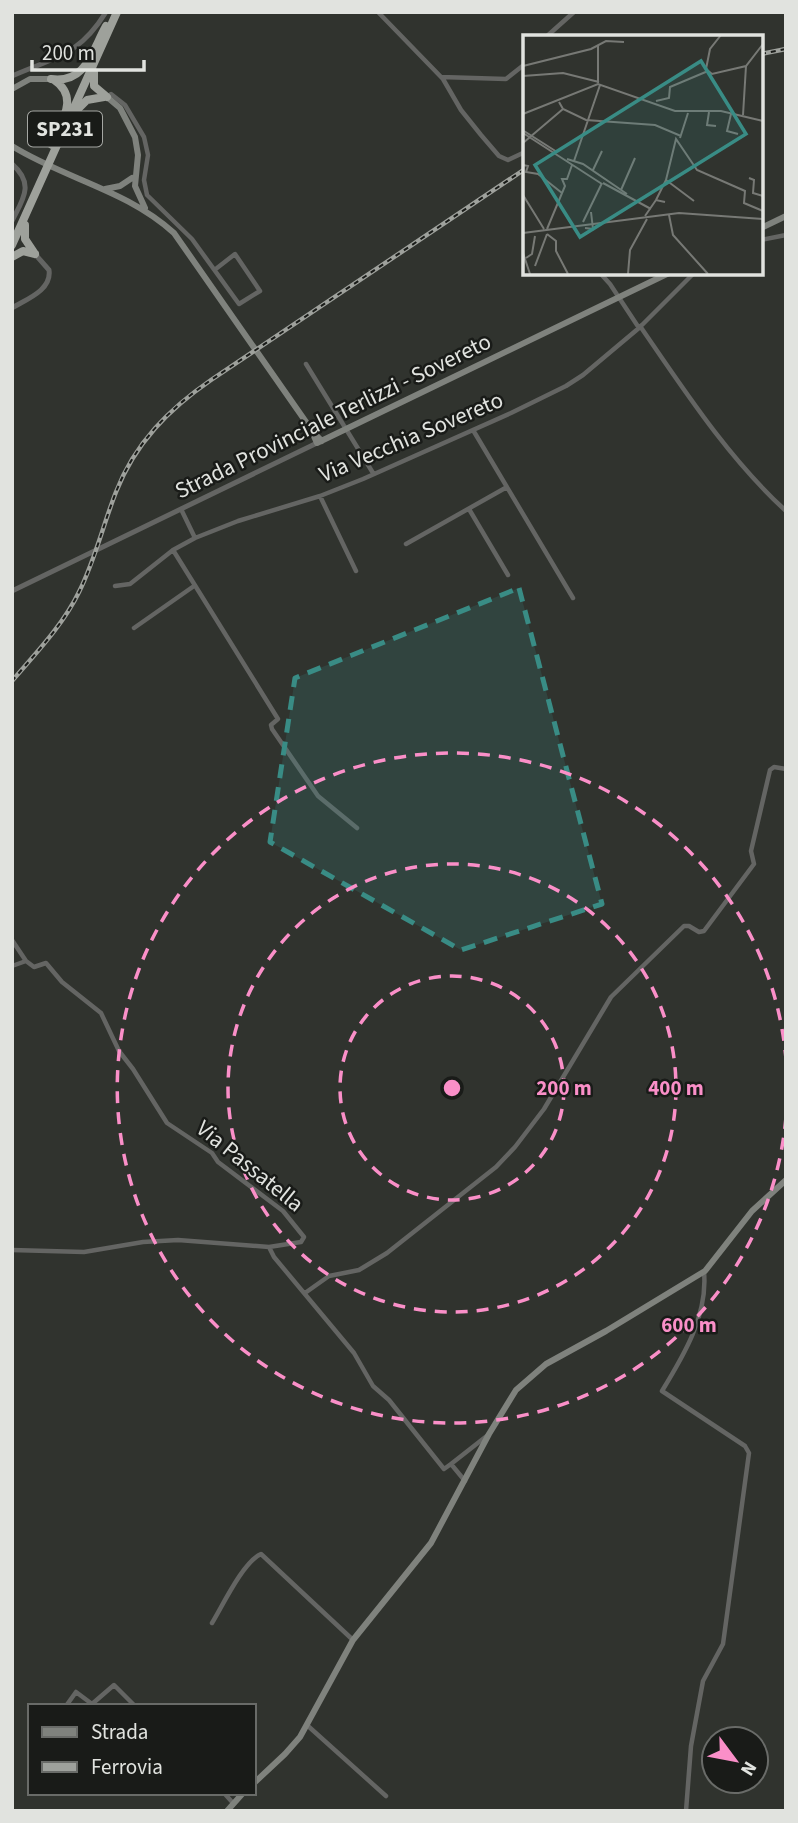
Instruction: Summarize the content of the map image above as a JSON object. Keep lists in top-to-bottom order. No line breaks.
{"streets":{"highway":["SP231"],"main road":["Strada Provinciale Terlizzi - Sovereto"],"street":["Via Vecchia Sovereto","Via Passatella"]},"legend":["Strada","Ferrovia"],"scale_bar":"200 m","north":"bottom right","rings":["200 m","400 m","600 m"]}
